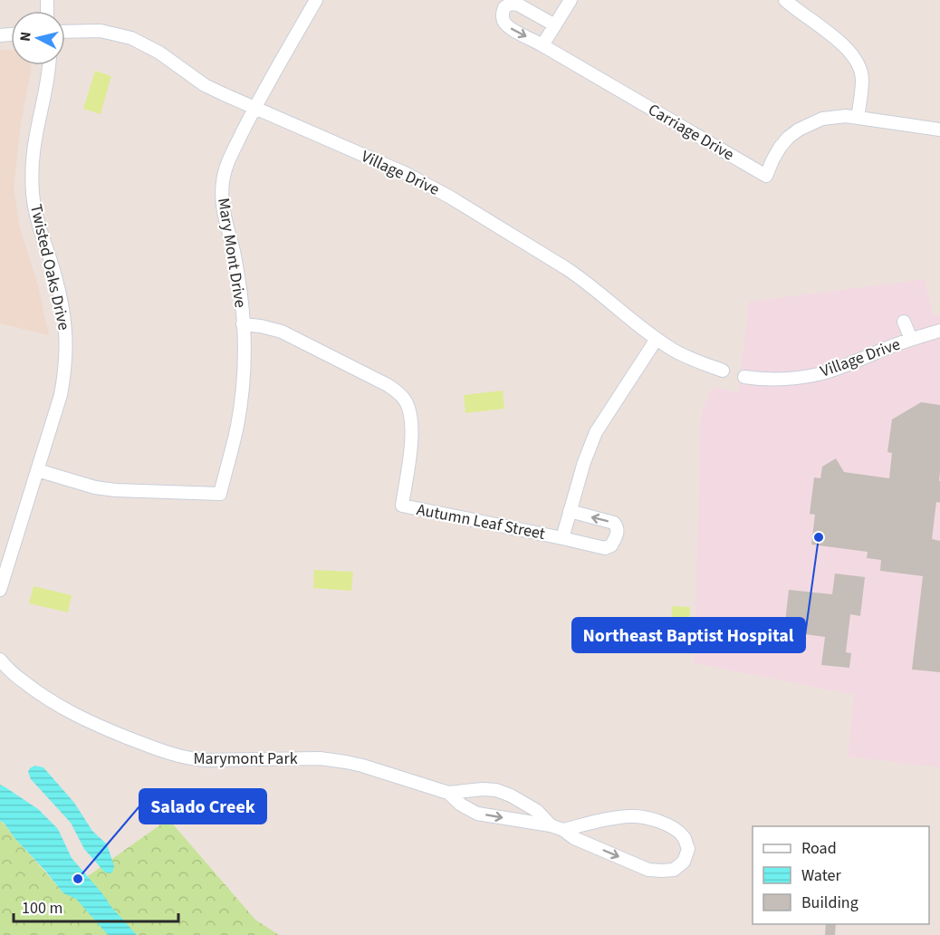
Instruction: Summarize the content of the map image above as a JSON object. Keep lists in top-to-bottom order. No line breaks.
{"streets":{"street":["Carriage Drive","Village Drive","Mary Mont Drive","Twisted Oaks Drive","Autumn Leaf Street","Marymont Park"]},"crossings":[["Village Drive","Mary Mont Drive"],["Mary Mont Drive","Twisted Oaks Drive"],["Mary Mont Drive","Autumn Leaf Street"]],"places":["Northeast Baptist Hospital","Salado Creek"],"legend":["Road","Water","Building"],"scale_bar":"100 m","north":"left"}
